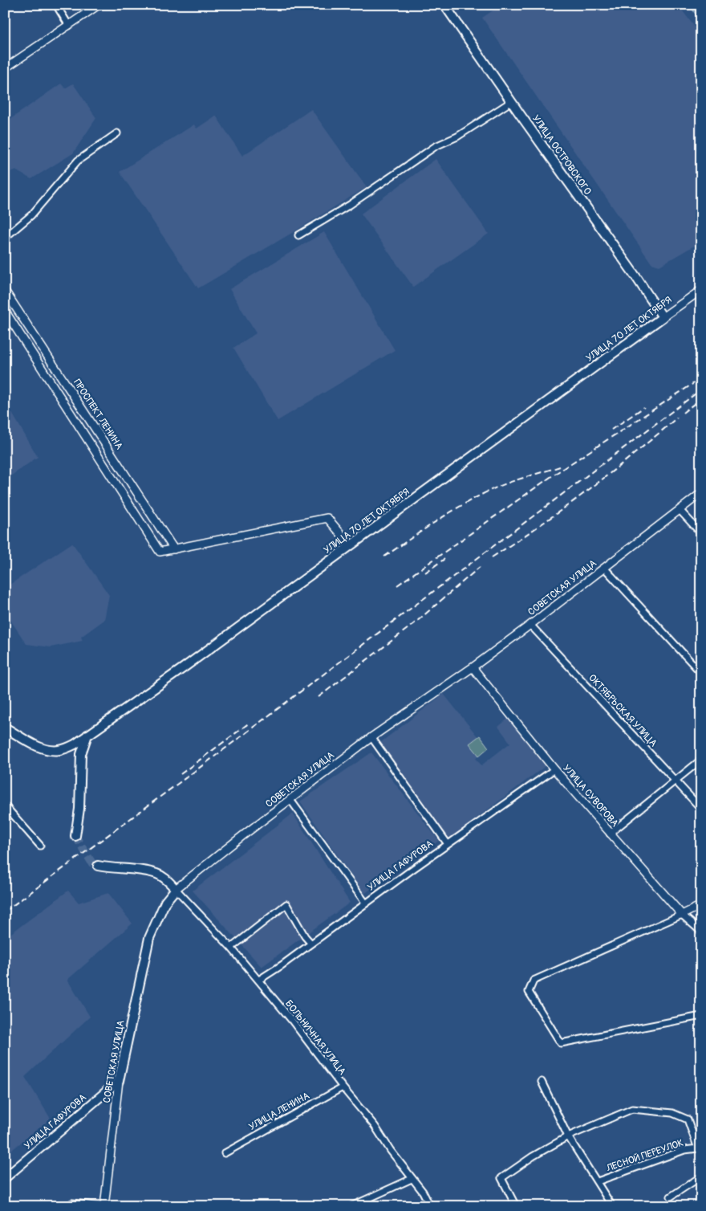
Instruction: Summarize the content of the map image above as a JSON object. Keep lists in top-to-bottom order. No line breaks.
{"streets":{"main road":["УЛИЦА ОСТРОВСКОГО","УЛИЦА 70 ЛЕТ ОКТЯБРЯ","СОВЕТСКАЯ УЛИЦА","УЛИЦА ГАФУРОВА"],"street":["ПРОСПЕКТ ЛЕНИНА","ОКТЯБРЬСКАЯ УЛИЦА","УЛИЦА СУВОРОВА","БОЛЬНИЧНАЯ УЛИЦА","УЛИЦА ЛЕНИНА","ЛЕСНОЙ ПЕРЕУЛОК"]},"crossings":[["УЛИЦА ОСТРОВСКОГО","УЛИЦА 70 ЛЕТ ОКТЯБРЯ"],["СОВЕТСКАЯ УЛИЦА","ОКТЯБРЬСКАЯ УЛИЦА"],["СОВЕТСКАЯ УЛИЦА","УЛИЦА СУВОРОВА"],["СОВЕТСКАЯ УЛИЦА","УЛИЦА ГАФУРОВА"],["СОВЕТСКАЯ УЛИЦА","БОЛЬНИЧНАЯ УЛИЦА"],["УЛИЦА СУВОРОВА","УЛИЦА ГАФУРОВА"],["УЛИЦА ГАФУРОВА","БОЛЬНИЧНАЯ УЛИЦА"],["БОЛЬНИЧНАЯ УЛИЦА","УЛИЦА ЛЕНИНА"]]}
